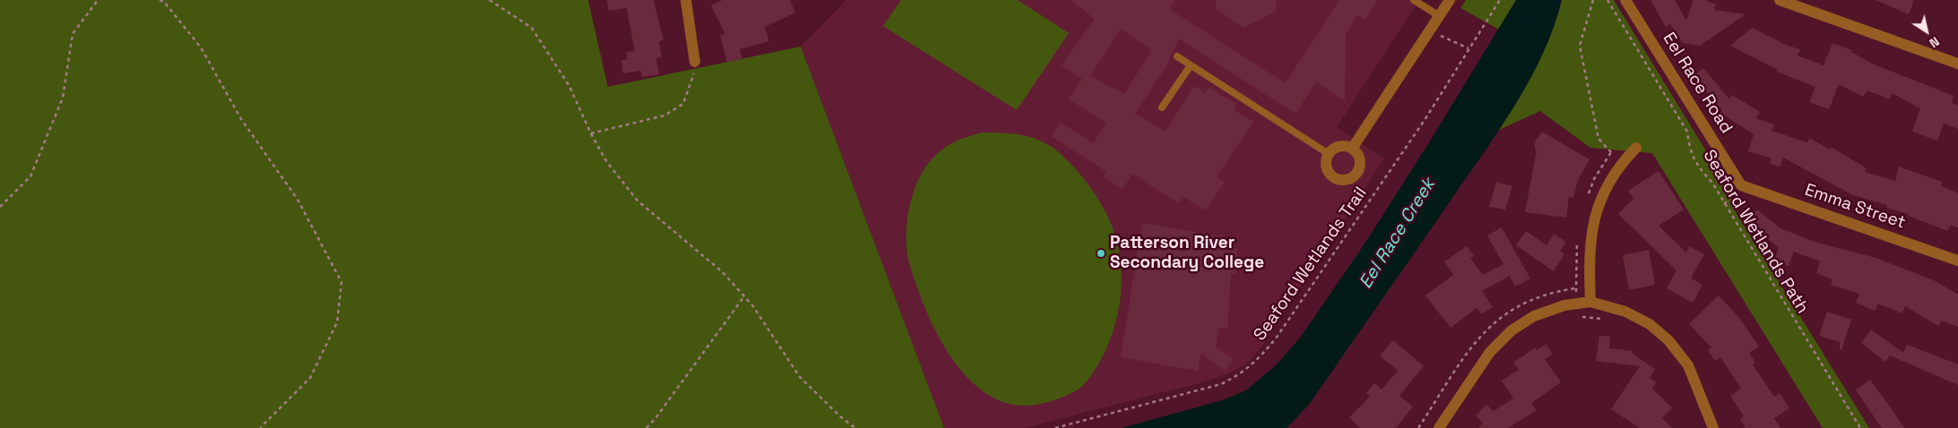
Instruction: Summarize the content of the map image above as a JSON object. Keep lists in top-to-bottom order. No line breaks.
{"streets":{"street":["Eel Race Road","Emma Street"],"path":["Seaford Wetlands Path","Seaford Wetlands Trail"]},"crossings":[["Eel Race Road","Emma Street"]],"water":["Eel Race Creek"],"places":["Patterson River Secondary College"],"north":"bottom right"}
